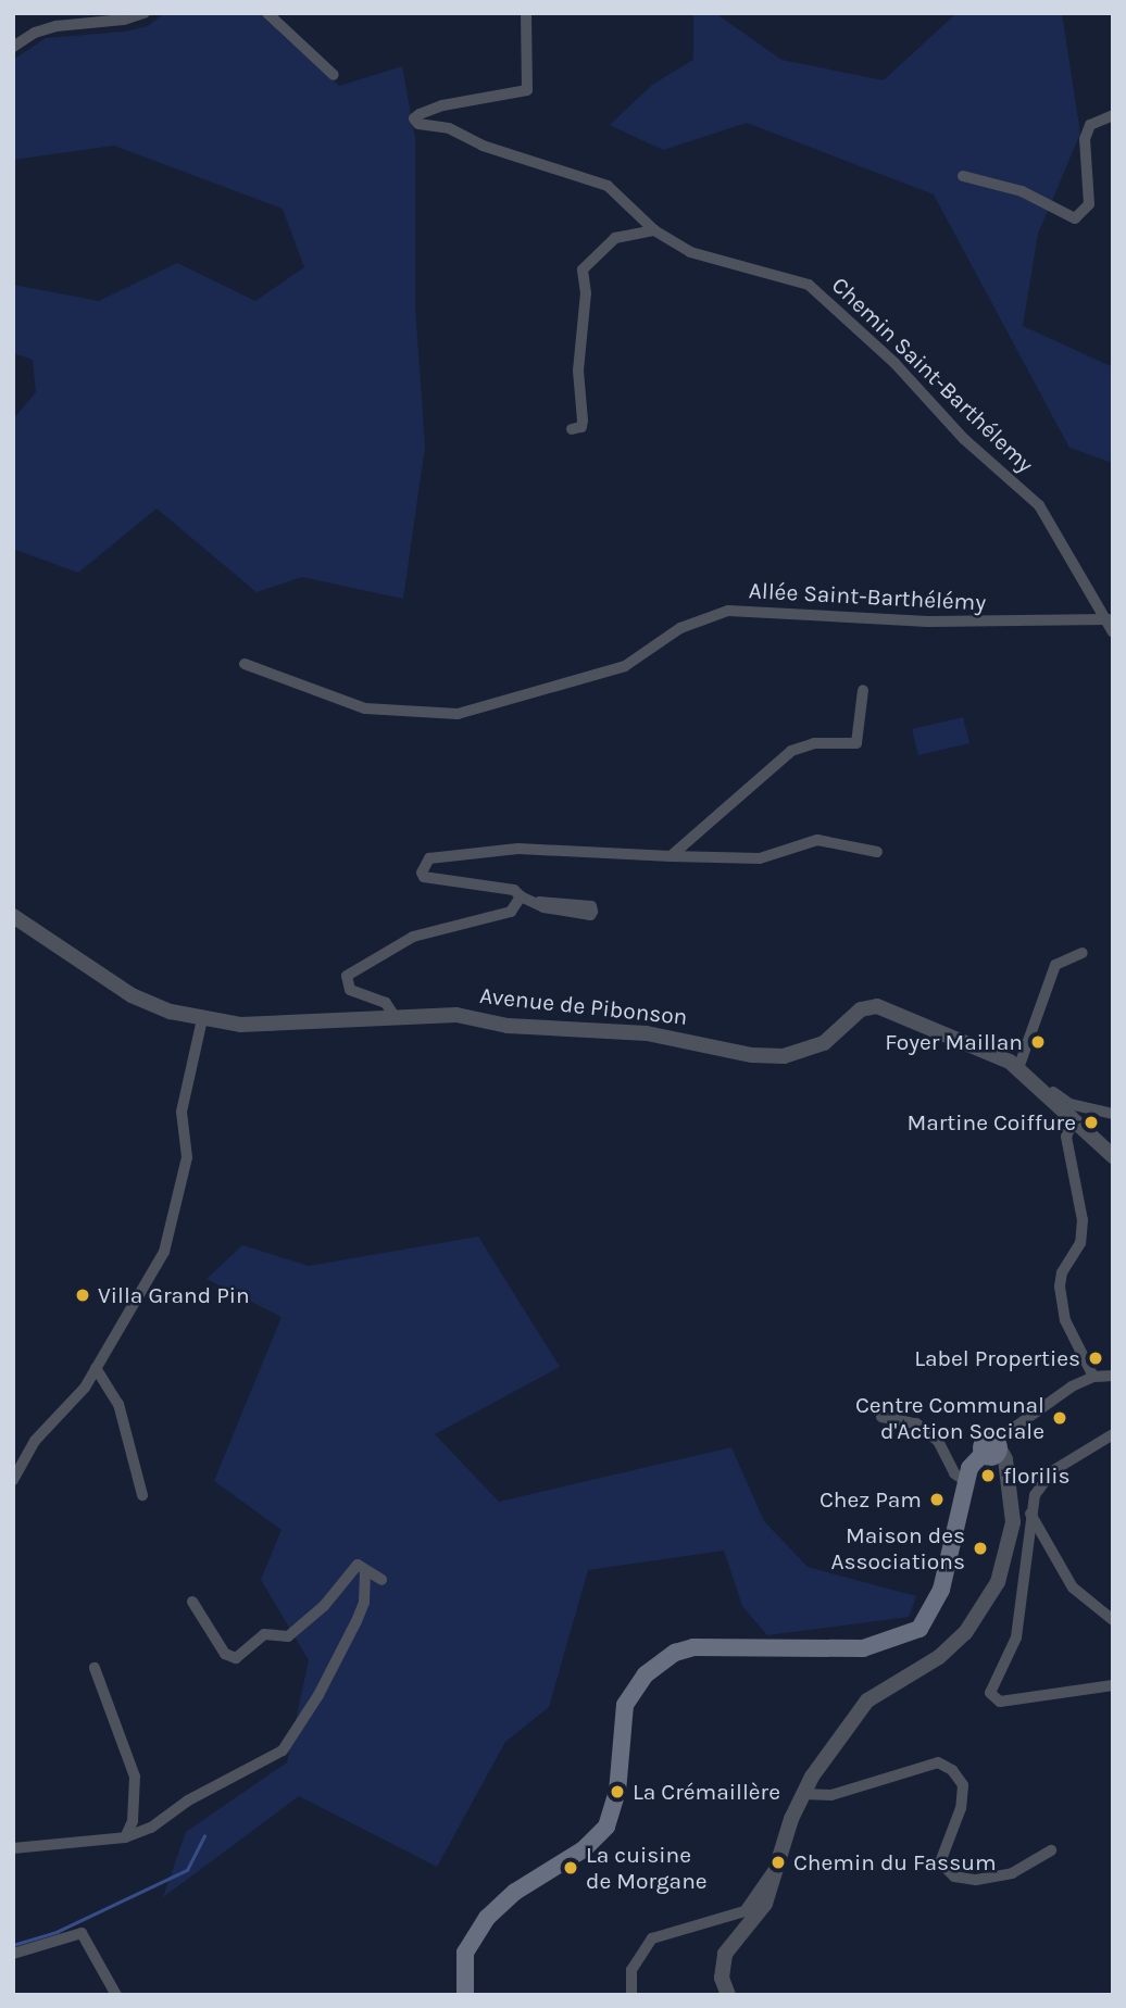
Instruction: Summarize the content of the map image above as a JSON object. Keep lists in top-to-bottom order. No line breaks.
{"streets":{"street":["Chemin Saint-Barthélemy","Allée Saint-Barthélémy","Avenue de Pibonson"]},"crossings":[["Chemin Saint-Barthélemy","Allée Saint-Barthélémy"]],"places":["Foyer Maillan","Martine Coiffure","Villa Grand Pin","Label Properties","Centre Communal d'Action Sociale","florilis","Chez Pam","Maison des Associations","La Crémaillère","Chemin du Fassum","La cuisine de Morgane"]}
